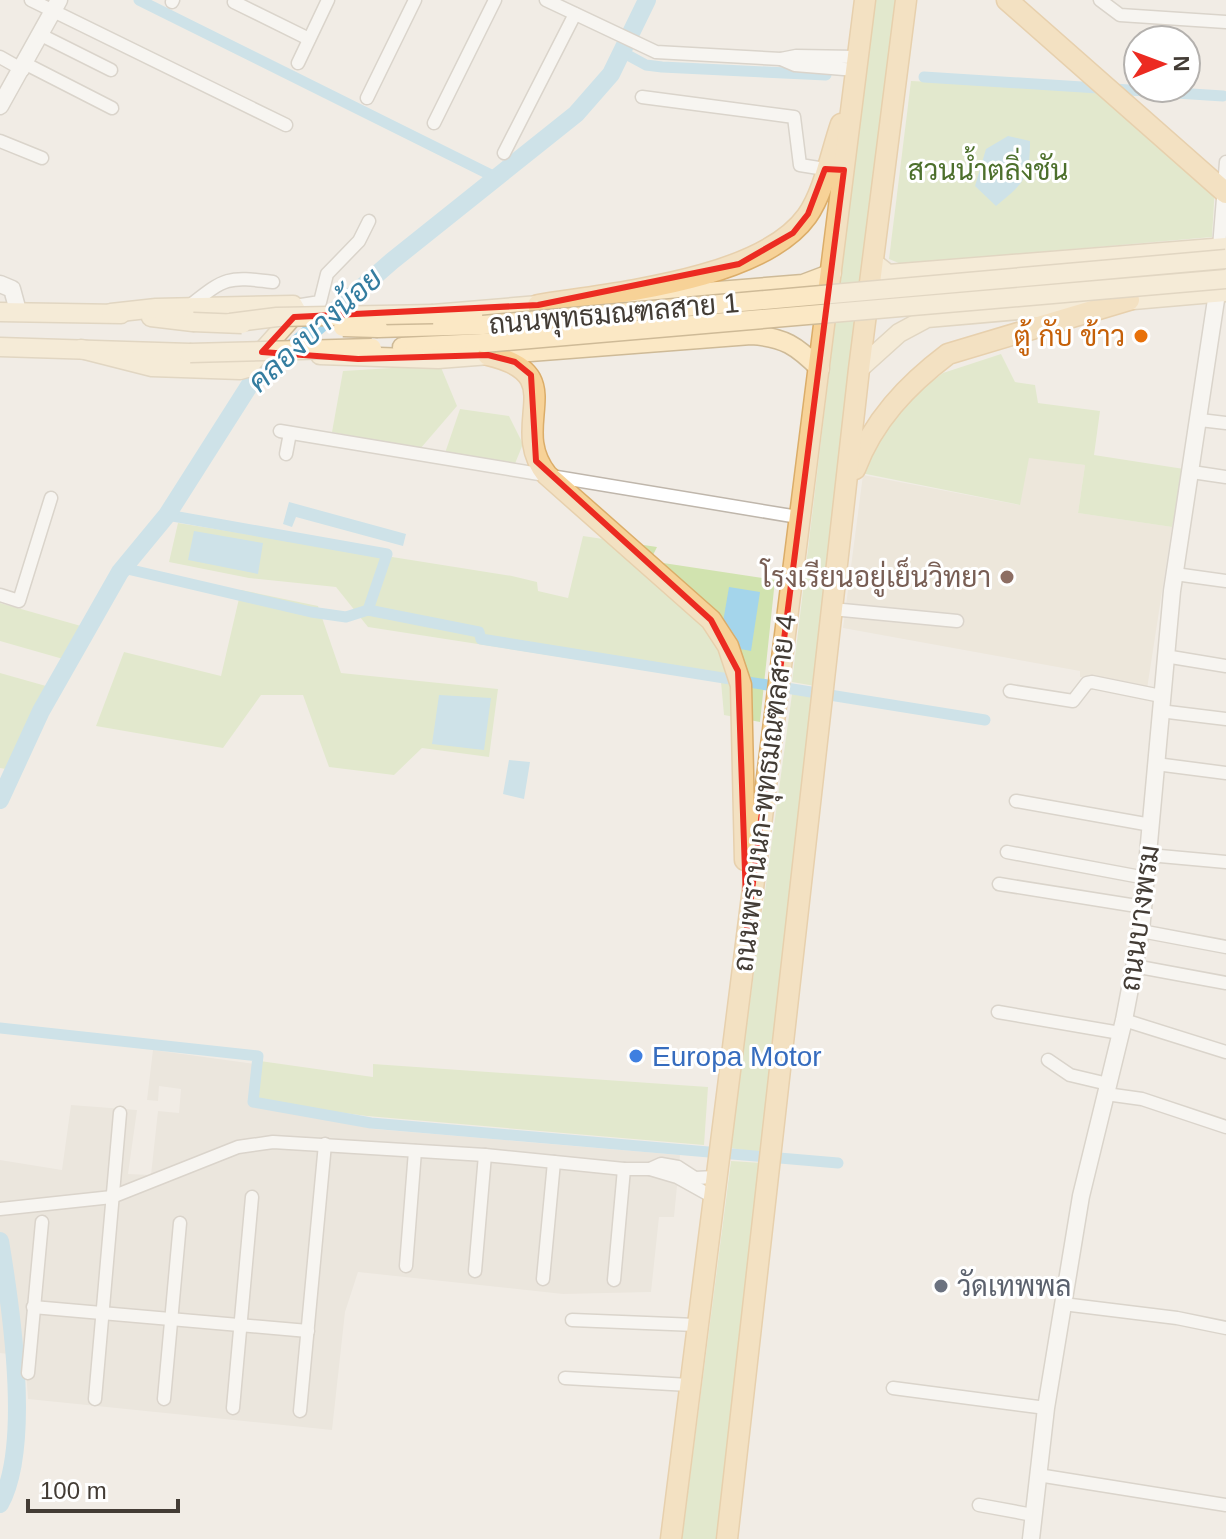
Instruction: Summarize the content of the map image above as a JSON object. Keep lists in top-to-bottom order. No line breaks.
{"streets":{"main road":["ถนนพุทธมณฑลสาย 1","ถนนพรานนก-พุทธมณฑลสาย 4"],"street":["ถนนบางพรม"]},"crossings":[["ถนนพุทธมณฑลสาย 1","ถนนบางพรม"]],"water":["คลองบางน้อย"],"parks":["สวนน้ำตลิ่งชัน"],"places":["ตู้ กับ ข้าว","โรงเรียนอยู่เย็นวิทยา","Europa Motor","วัดเทพพล"],"scale_bar":"100 m","north":"right"}
